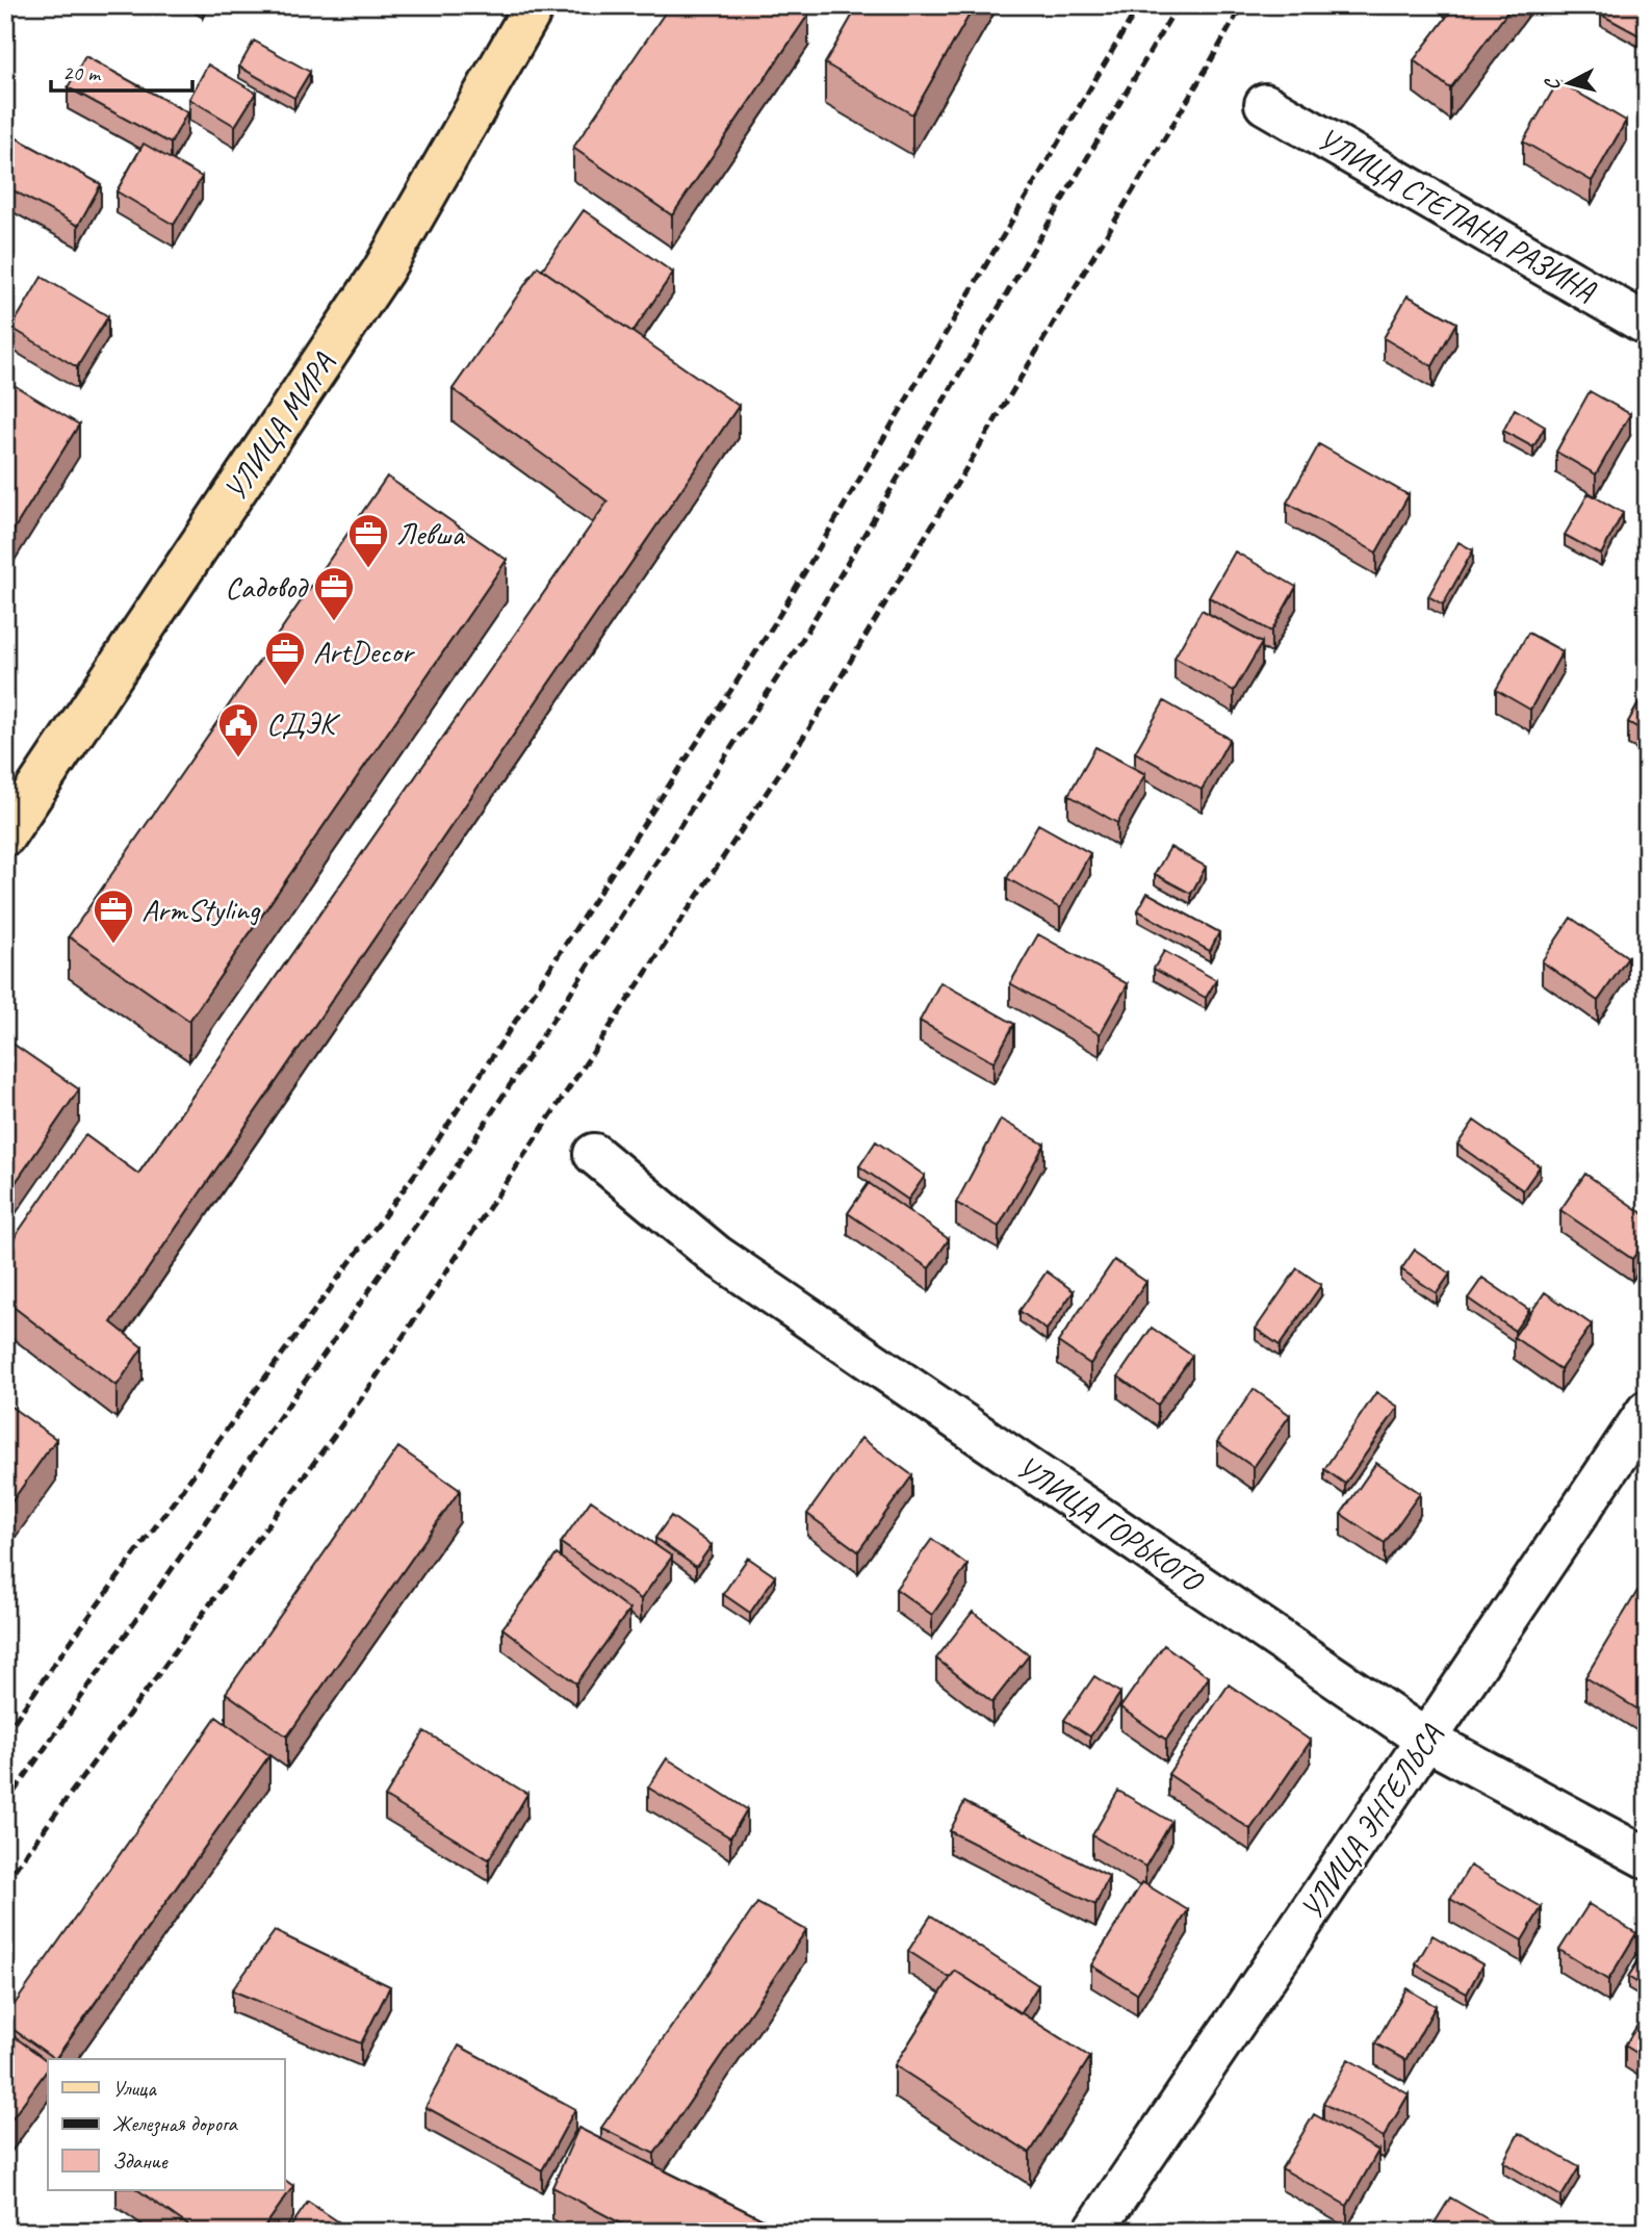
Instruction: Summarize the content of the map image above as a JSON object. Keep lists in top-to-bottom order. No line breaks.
{"streets":{"main road":["УЛИЦА МИРА"],"street":["УЛИЦА СТЕПАНА РАЗИНА","УЛИЦА ГОРЬКОГО","УЛИЦА ЭНГЕЛЬСА"]},"crossings":[["УЛИЦА ГОРЬКОГО","УЛИЦА ЭНГЕЛЬСА"]],"places":{"office":["Левша","Садовод","ArtDecor","ArmStyling"],"public building":["СДЭК"]},"legend":["Улица","Железная дорога","Здание"],"scale_bar":"20 m","north":"left"}
